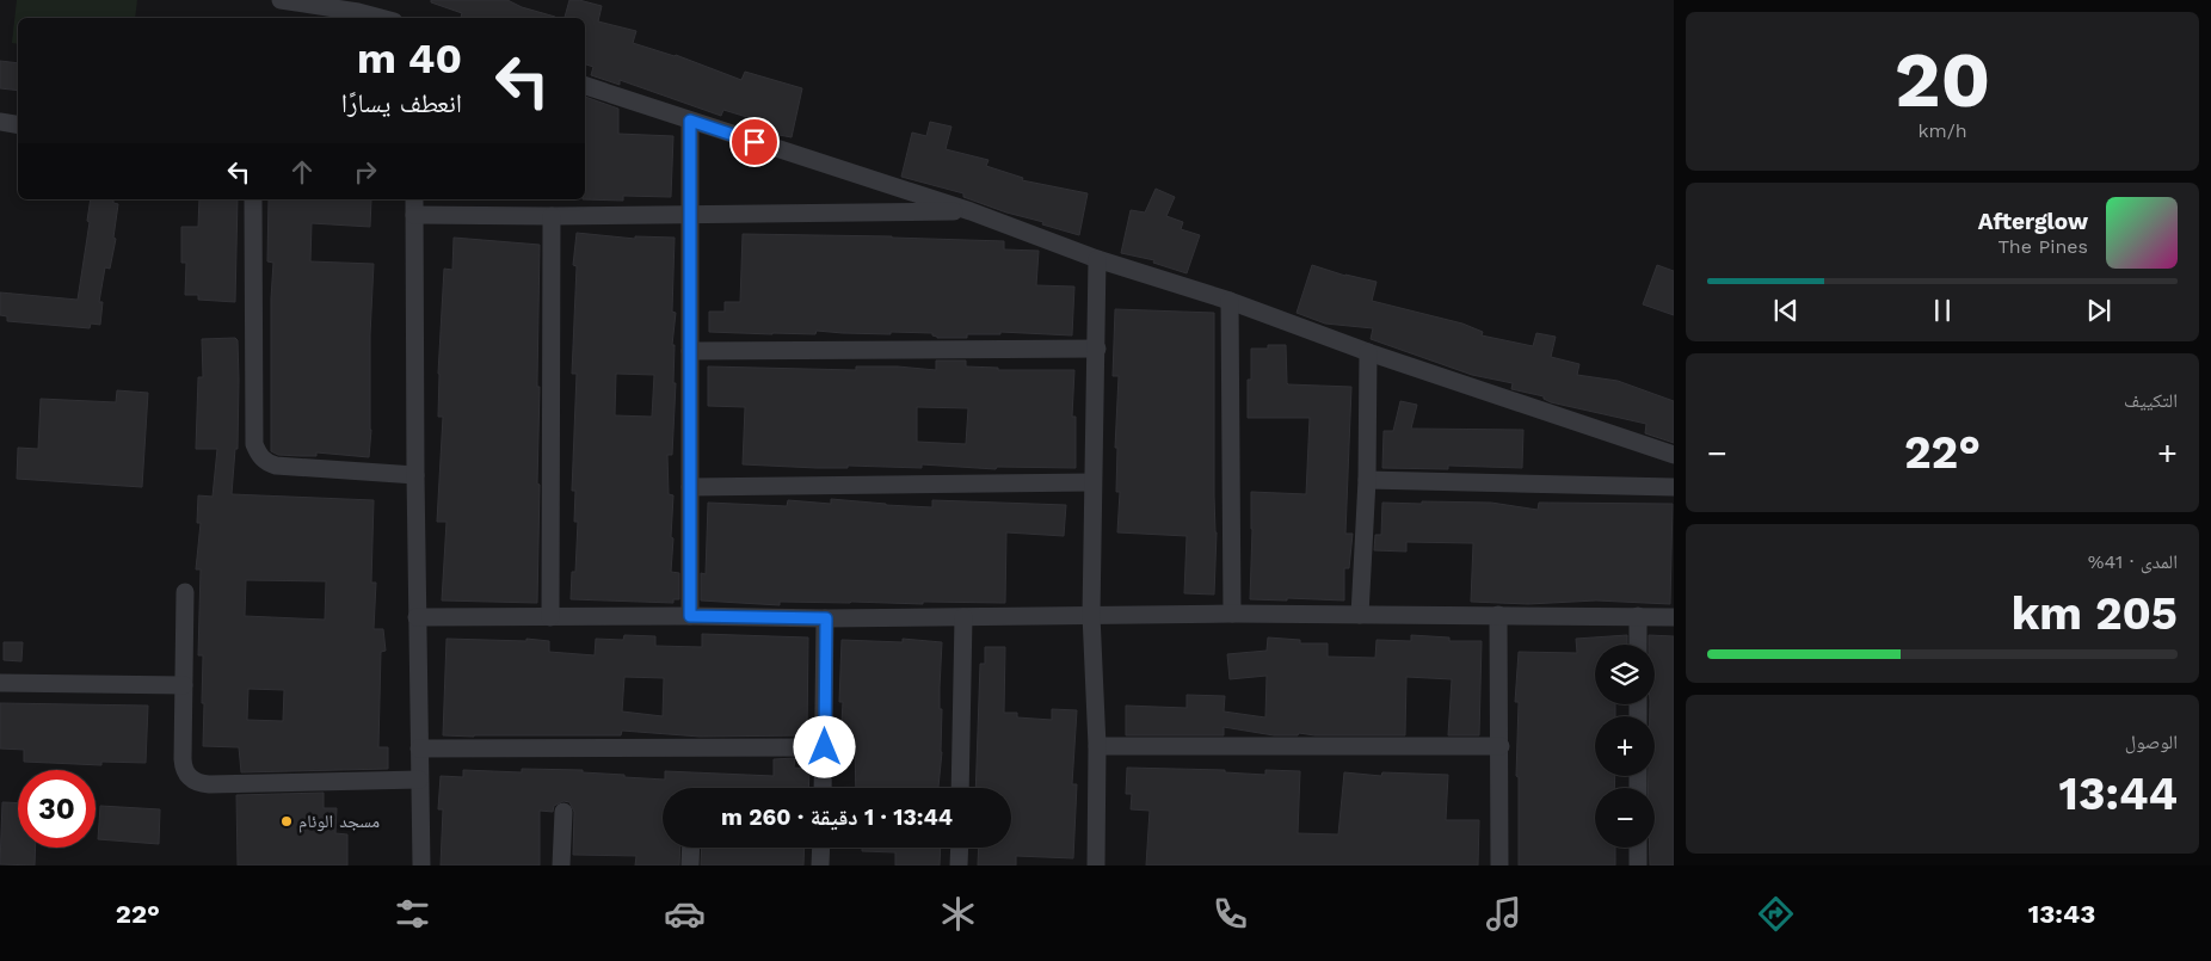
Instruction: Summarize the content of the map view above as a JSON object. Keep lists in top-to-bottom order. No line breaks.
{"places":["مسجد الوئام"],"page":{"tile":[["20","km/h"],"التكييف",["المدى · 41%","205 km"],["الوصول","13:44"]],"turn":["40 m","انعطف يسارًا"],"song":["Afterglow","The Pines"],"heat":["−","22°","+"],"map_buttons":["+","−"],"limit":"30","trip":"13:44 · 1 دقيقة · 260 m","tabs":["13:43","22°"]}}
